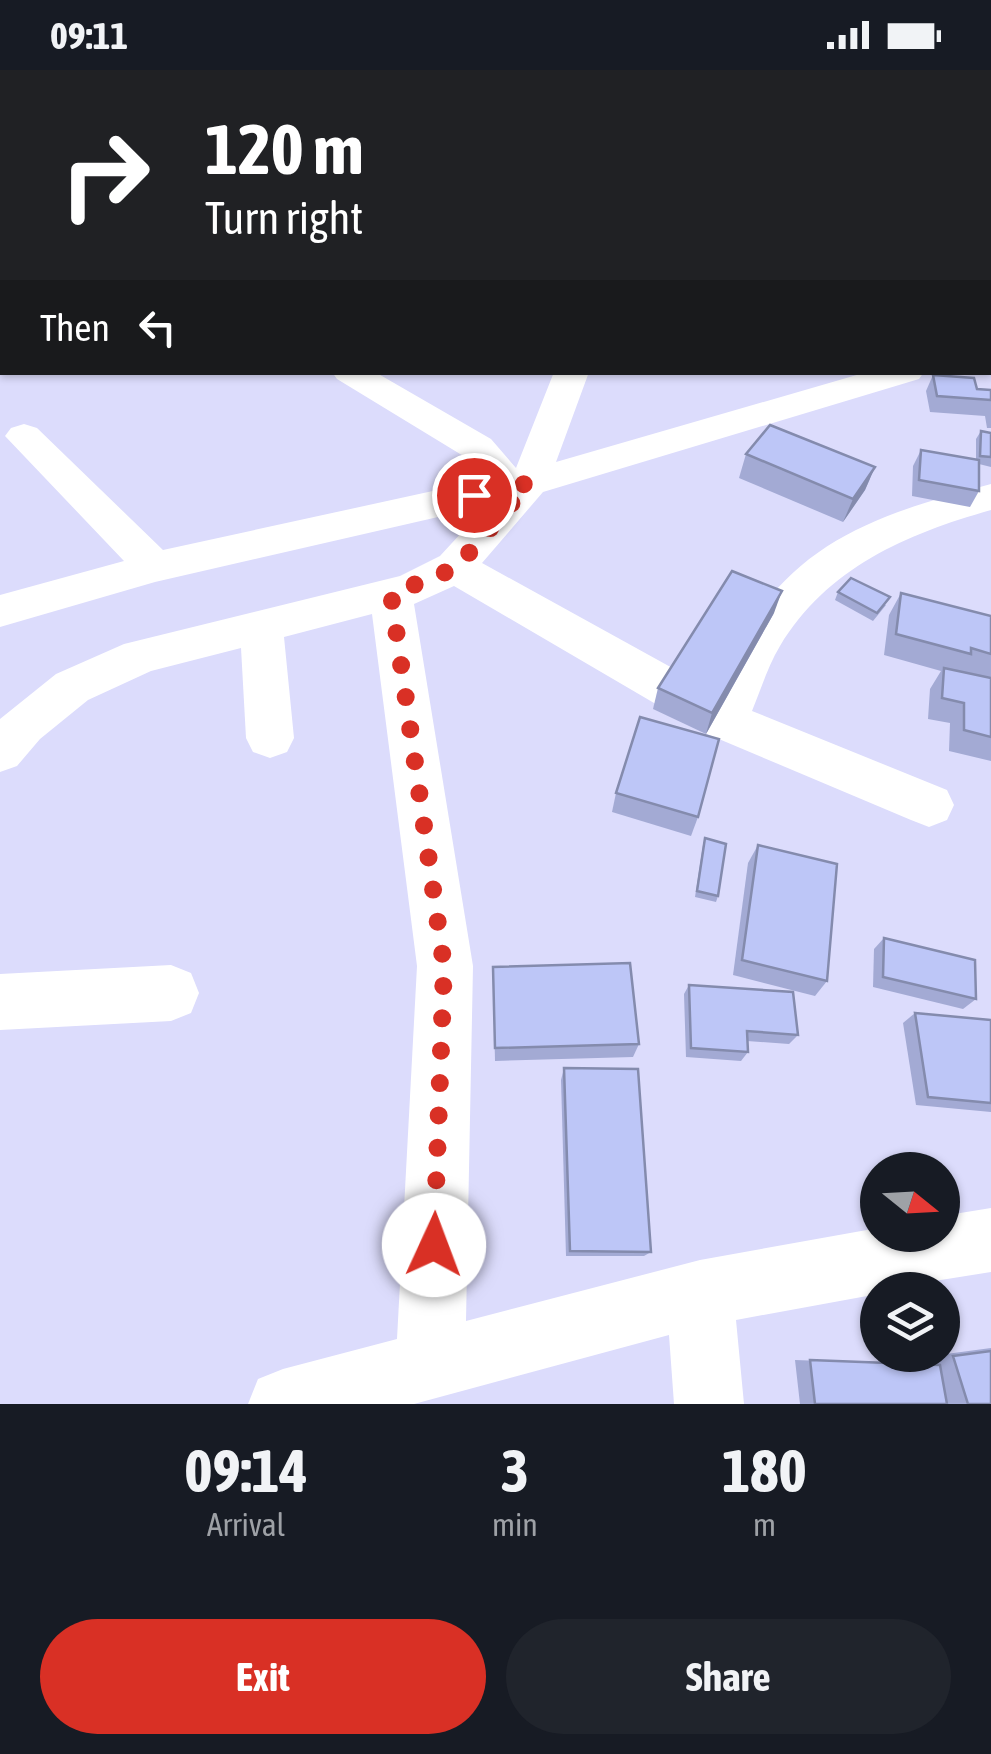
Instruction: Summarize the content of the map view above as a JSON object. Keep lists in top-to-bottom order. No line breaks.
{"north":"right","page":{"status":"09:11","turn":["120 m","Turn right"],"then":"Then","eta":["09:14","Arrival","3","min","180","m"],"buttons":["Exit","Share"]}}
